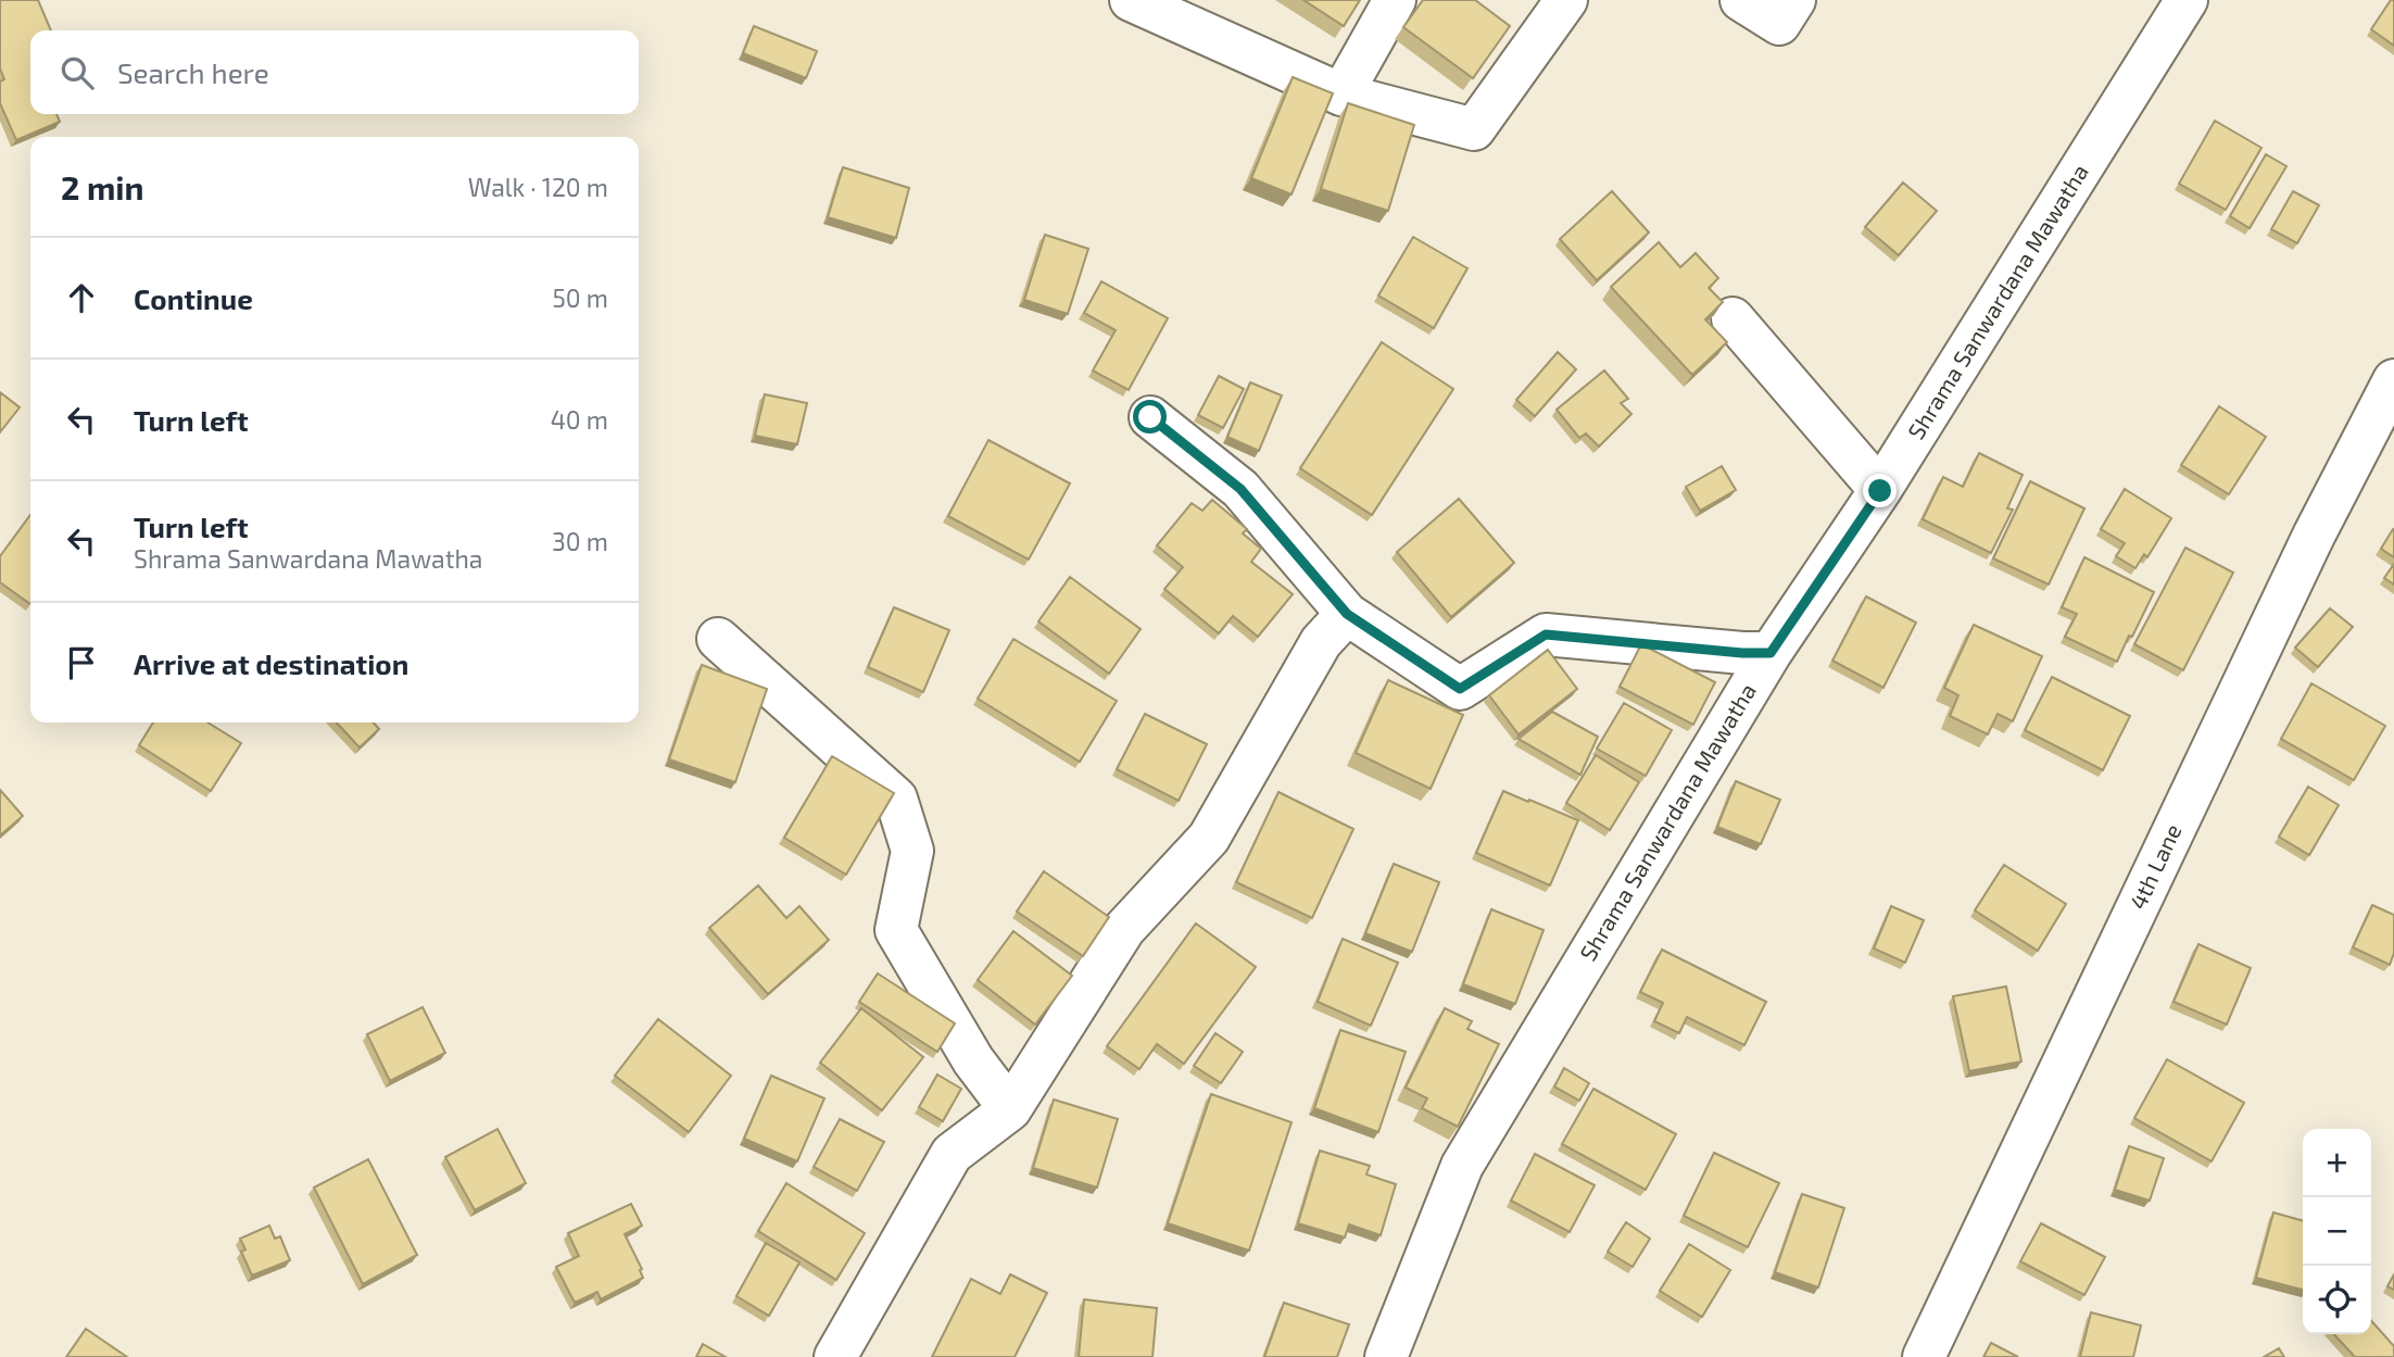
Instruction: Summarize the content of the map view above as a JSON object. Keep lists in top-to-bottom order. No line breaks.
{"streets":{"street":["Shrama Sanwardana Mawatha","4th Lane"]},"page":{"search":"Search here","heading":["2 min","Walk · 120 m"],"list":[["Continue","50 m"],["Turn left","40 m"],["Turn left","Shrama Sanwardana Mawatha","30 m"],"Arrive at destination"],"map_buttons":["+","−"]}}
